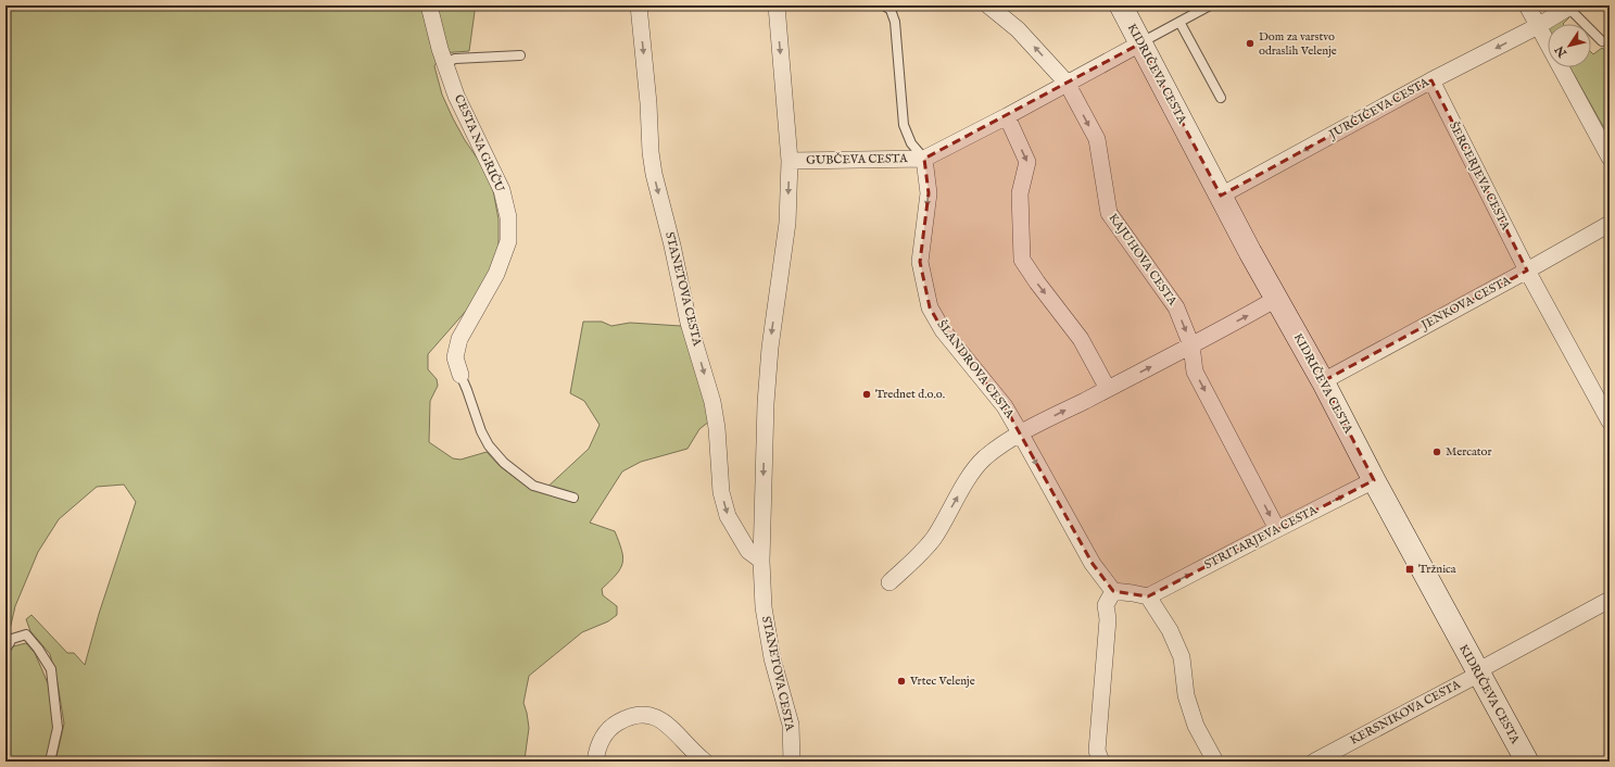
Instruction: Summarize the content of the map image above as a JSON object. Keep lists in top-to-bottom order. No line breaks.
{"streets":{"main road":["KIDRIČEVA CESTA"],"street":["JURČIČEVA CESTA","CESTA NA GRIČU","GUBČEVA CESTA","ŠERCERJEVA CESTA","KAJUHOVA CESTA","STANETOVA CESTA","JENKOVA CESTA","ŠLANDROVA CESTA","STRITARJEVA CESTA","KERSNIKOVA CESTA"]},"crossings":[["KIDRIČEVA CESTA","JURČIČEVA CESTA"],["KIDRIČEVA CESTA","JENKOVA CESTA"],["KIDRIČEVA CESTA","STRITARJEVA CESTA"],["KIDRIČEVA CESTA","KERSNIKOVA CESTA"],["JURČIČEVA CESTA","ŠERCERJEVA CESTA"],["GUBČEVA CESTA","STANETOVA CESTA"],["GUBČEVA CESTA","ŠLANDROVA CESTA"],["ŠERCERJEVA CESTA","JENKOVA CESTA"],["KAJUHOVA CESTA","STRITARJEVA CESTA"]],"one_way":["JURČIČEVA CESTA","STANETOVA CESTA","STRITARJEVA CESTA"],"places":{"other":["Dom za varstvo odraslih Velenje","Trednet d.o.o.","Mercator","Vrtec Velenje"],"transit":["Tržnica"]},"north":"bottom left"}
